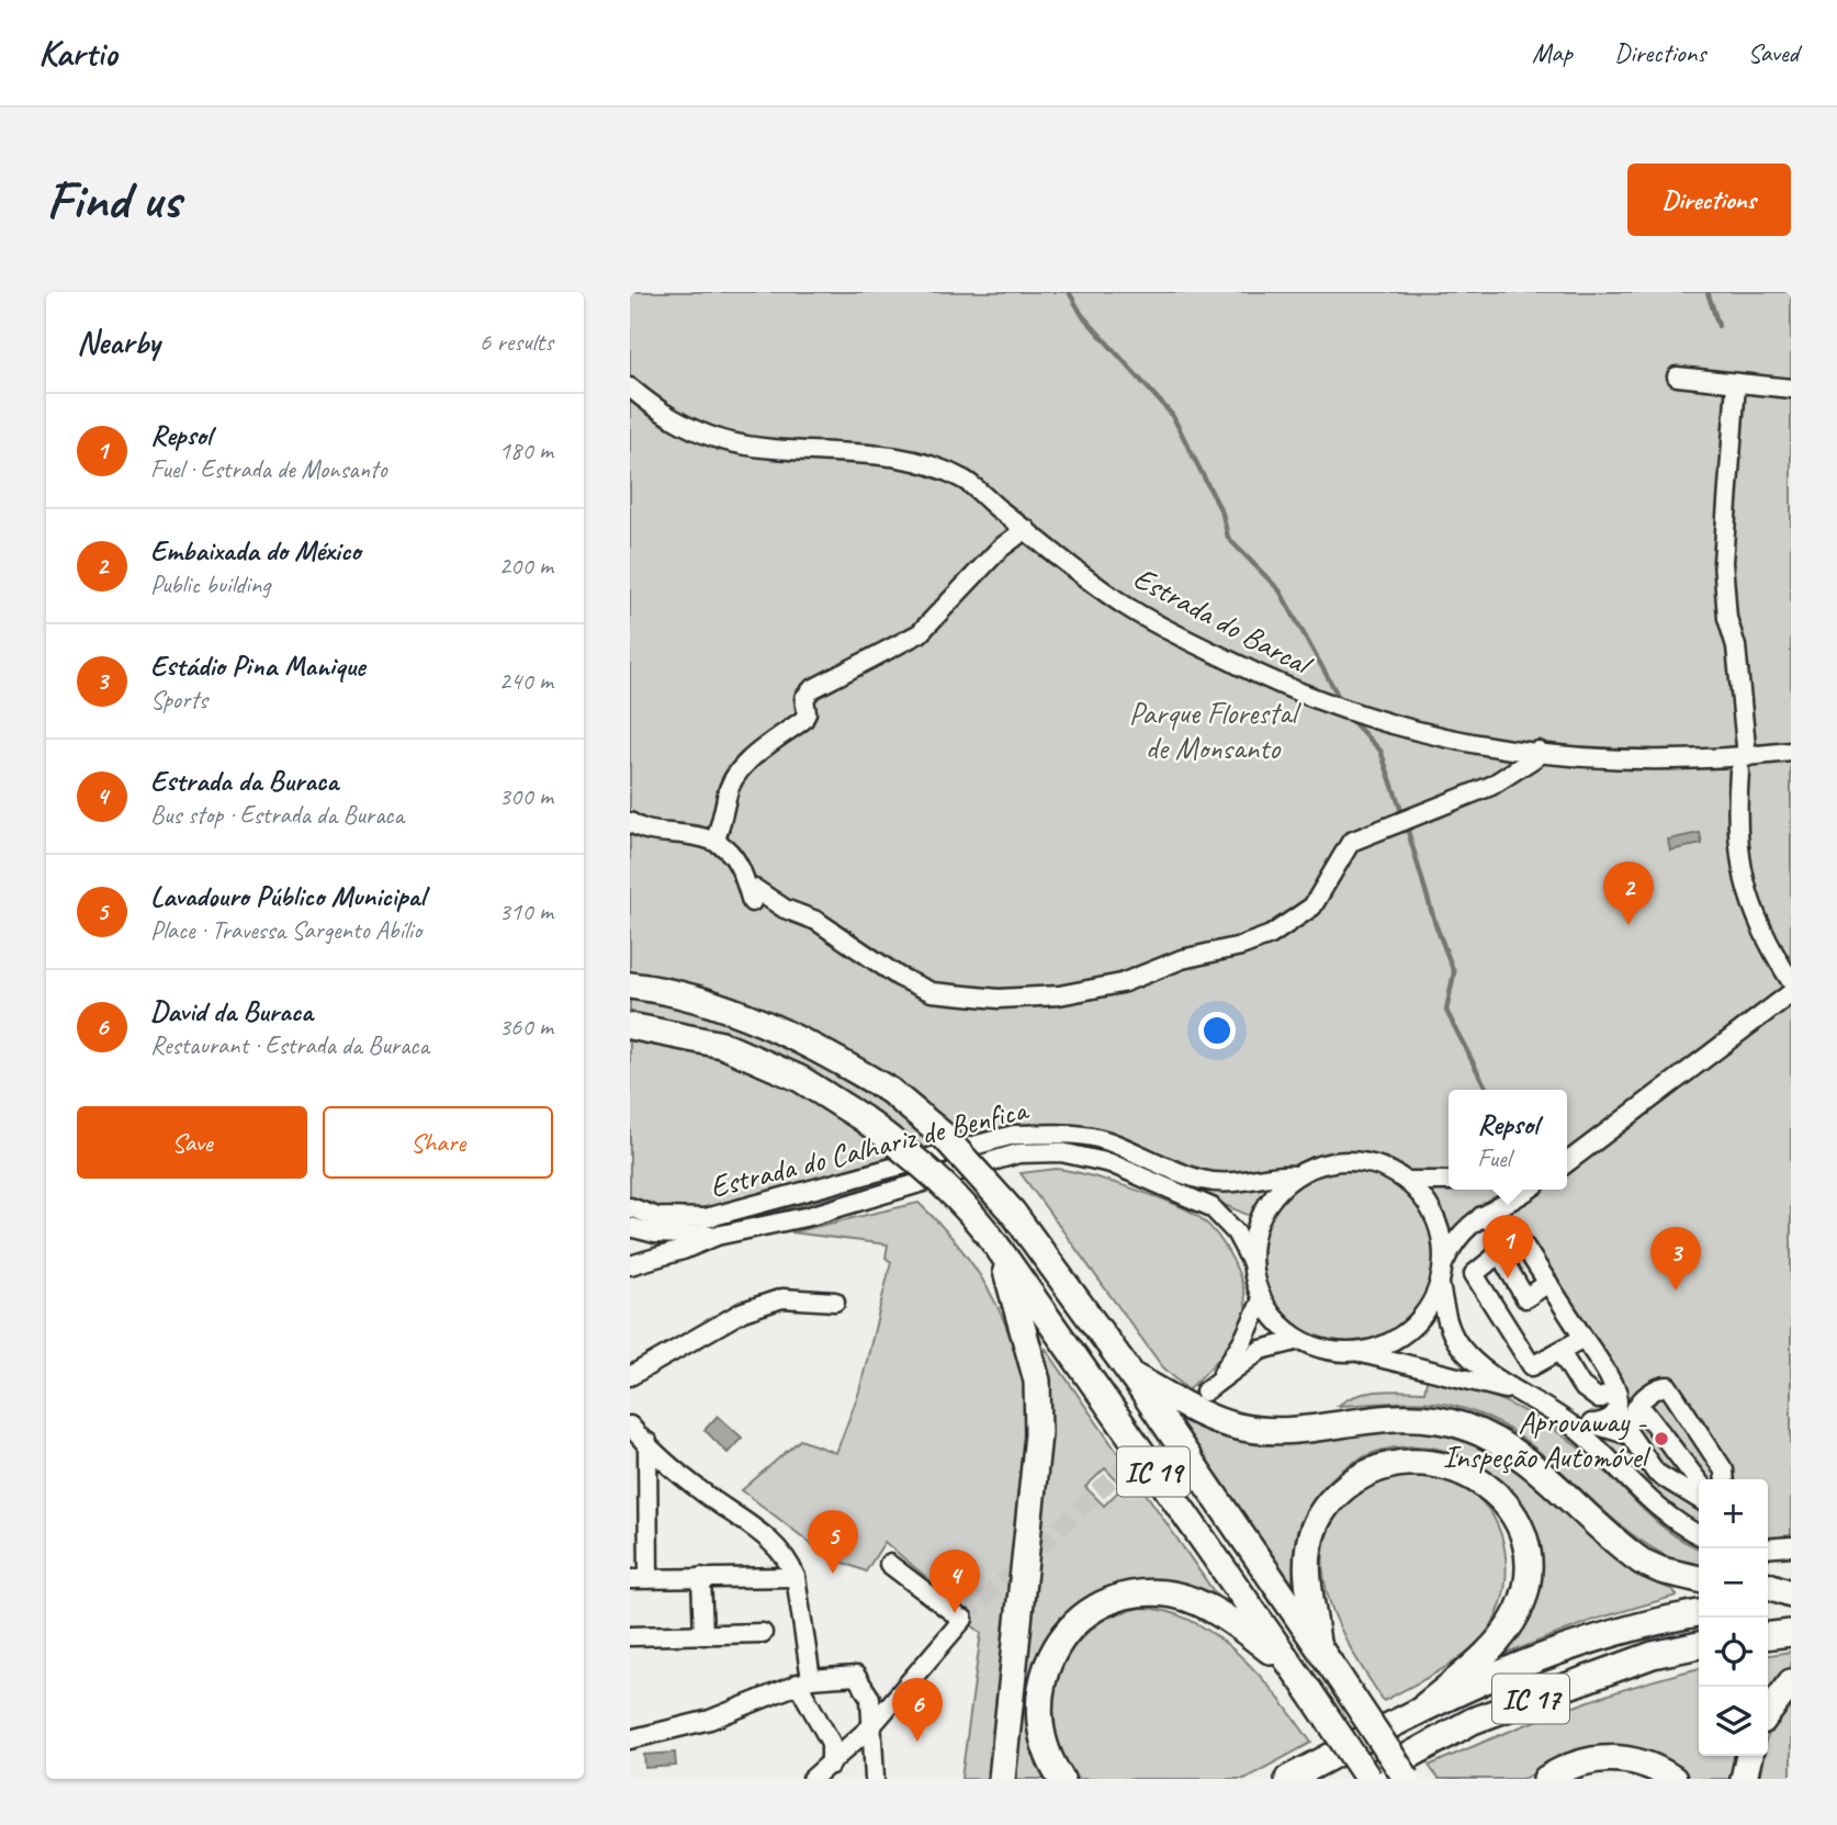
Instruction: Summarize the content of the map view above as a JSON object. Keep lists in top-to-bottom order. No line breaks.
{"streets":{"highway":["IC 19","IC 17"],"street":["Estrada do Barcal","Estrada do Calhariz de Benfica"]},"crossings":[["IC 19","IC 17"]],"parks":["Parque Florestal de Monsanto"],"places":["Aprovaway - Inspeção Automóvel"],"page":{"header":"Kartio","nav":["Map","Directions","Saved"],"buttons":["Directions",["Save","Share"]],"title":"Find us","heading":["Nearby","6 results"],"list":[{"mark":"1","name":"Repsol","note":"Fuel · Estrada de Monsanto","value":"180 m"},{"mark":"2","name":"Embaixada do México","note":"Public building","value":"200 m"},{"mark":"3","name":"Estádio Pina Manique","note":"Sports","value":"240 m"},{"mark":"4","name":"Estrada da Buraca","note":"Bus stop · Estrada da Buraca","value":"300 m"},{"mark":"5","name":"Lavadouro Público Municipal","note":"Place · Travessa Sargento Abílio","value":"310 m"},{"mark":"6","name":"David da Buraca","note":"Restaurant · Estrada da Buraca","value":"360 m"}],"pins":["2","1","3","5","4","6"],"popup":["Repsol","Fuel"],"map_buttons":["+","−"]}}
